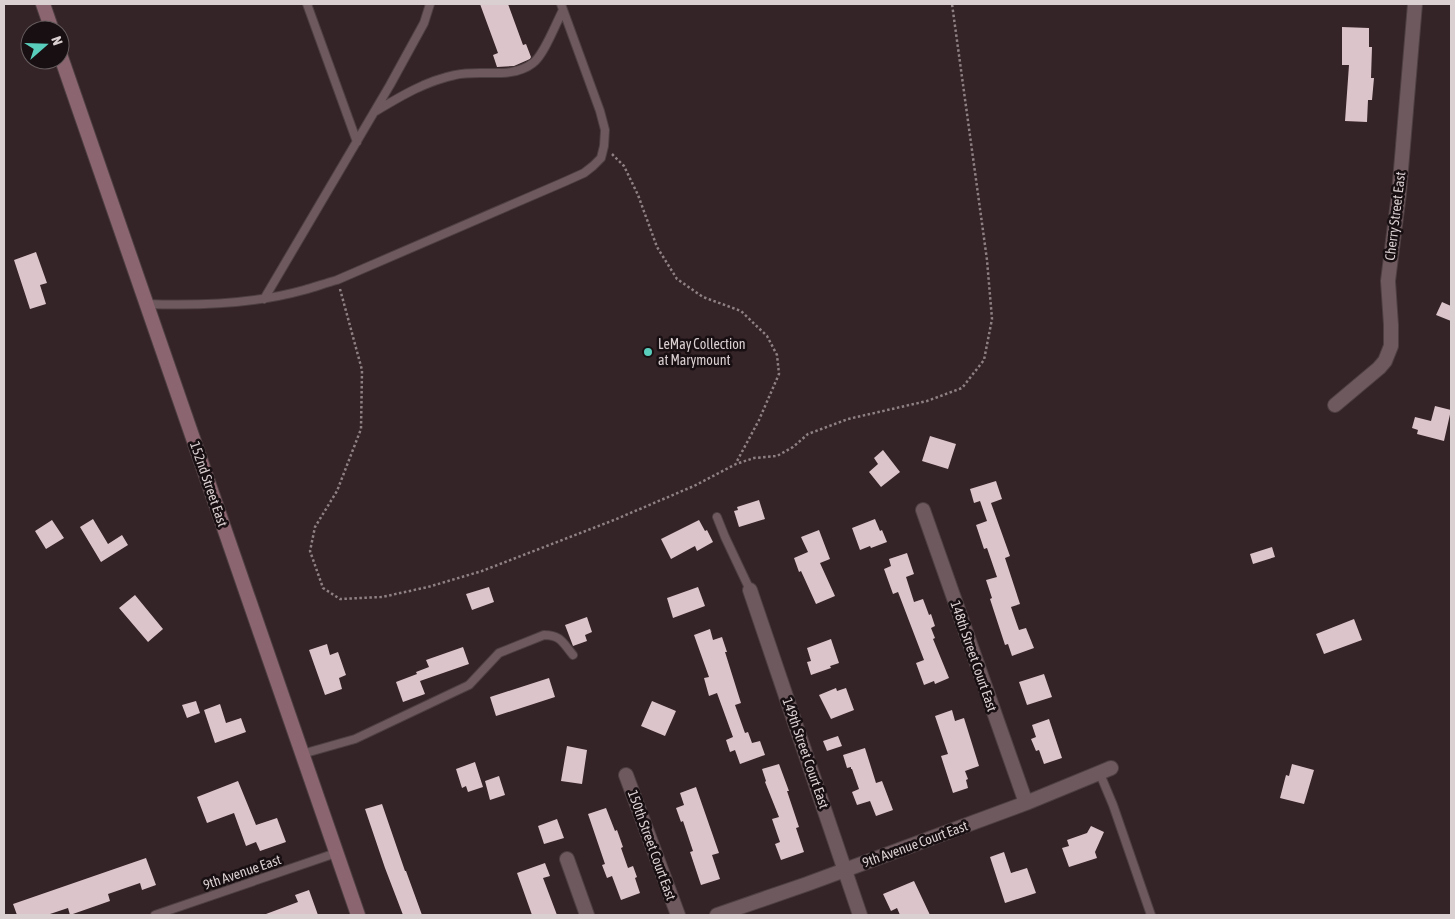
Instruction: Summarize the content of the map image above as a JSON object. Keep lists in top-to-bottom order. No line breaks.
{"streets":{"main road":["152nd Street East"],"street":["Cherry Street East","148th Street Court East","149th Street Court East","9th Avenue Court East","150th Street Court East"],"lane":["9th Avenue East"]},"crossings":[["152nd Street East","9th Avenue East"],["148th Street Court East","9th Avenue Court East"],["149th Street Court East","9th Avenue Court East"]],"places":["LeMay Collection at Marymount"],"north":"right"}
